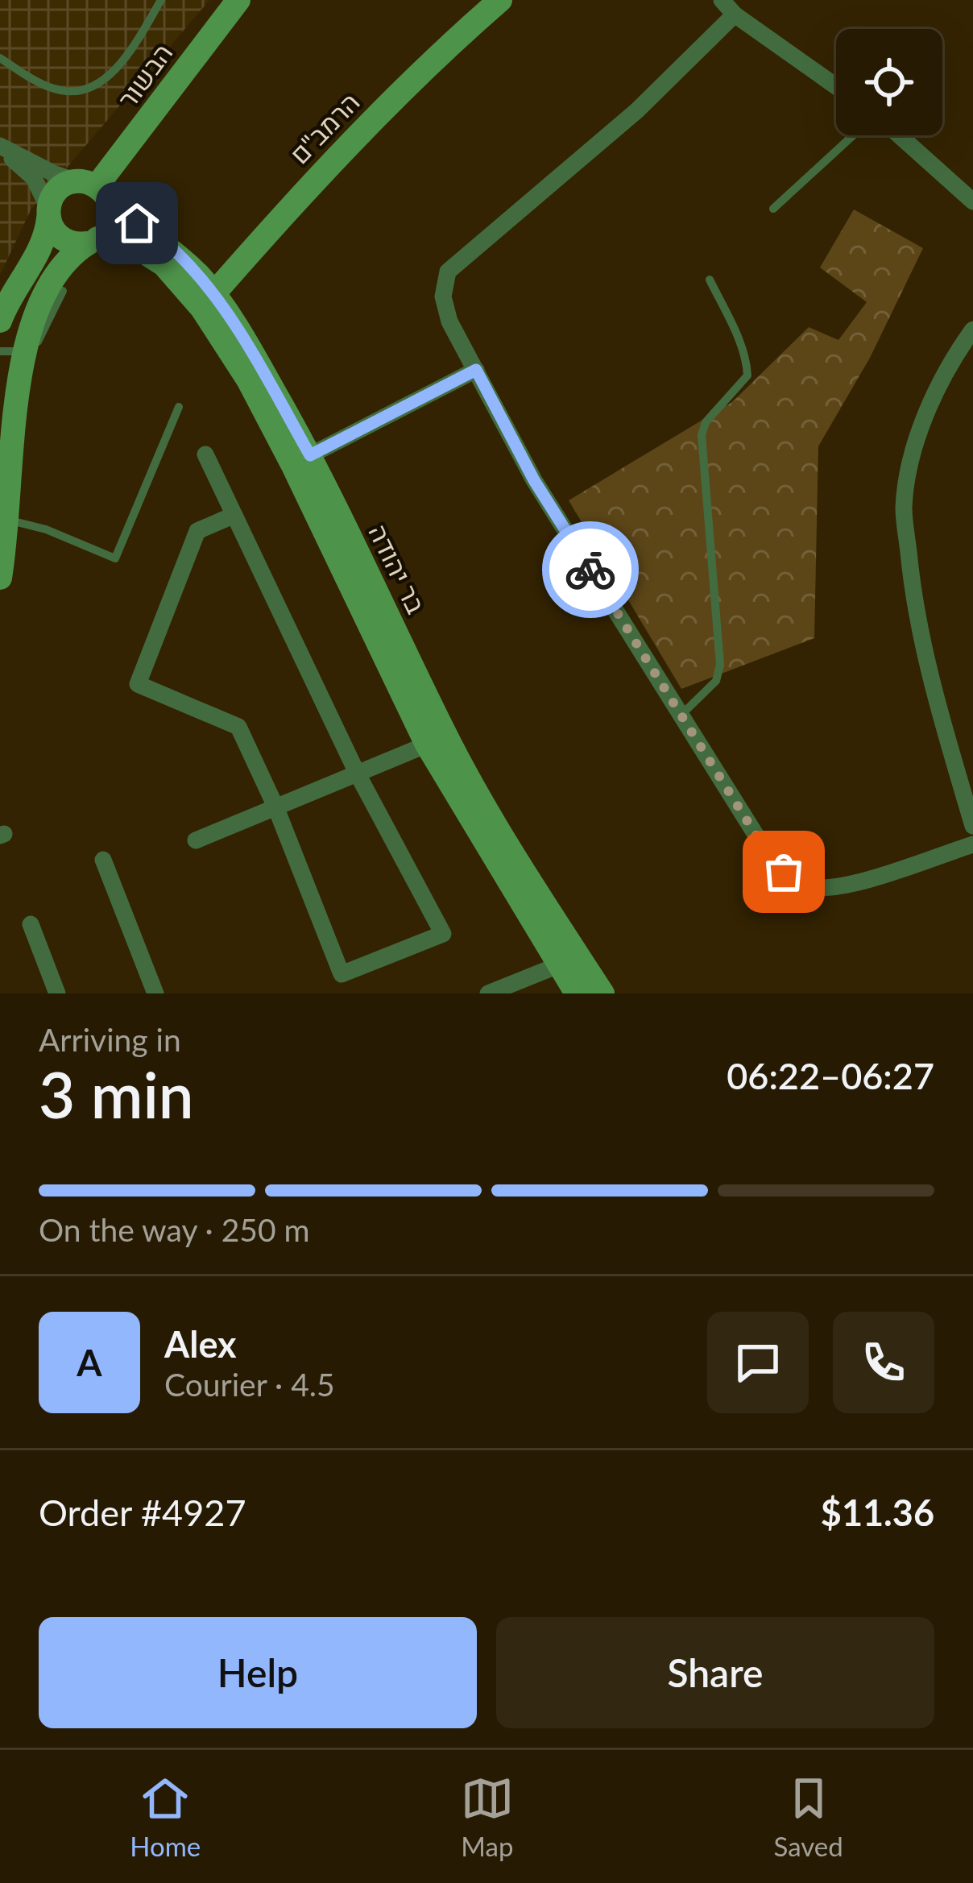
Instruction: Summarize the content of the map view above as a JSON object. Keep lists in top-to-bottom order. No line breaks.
{"streets":{"street":["הבשור","הרמב\"ם","בר יהודה"]},"crossings":[["הבשור","בר יהודה"],["הרמב\"ם","בר יהודה"]],"page":{"heading":["3 min","Arriving in","06:22–06:27"],"panel":["Alex","Courier · 4.5","Order #4927","$11.36"],"bar":"On the way · 250 m","round":"A","buttons":["Help","Share"],"tabs":["Home","Map","Saved"]}}
